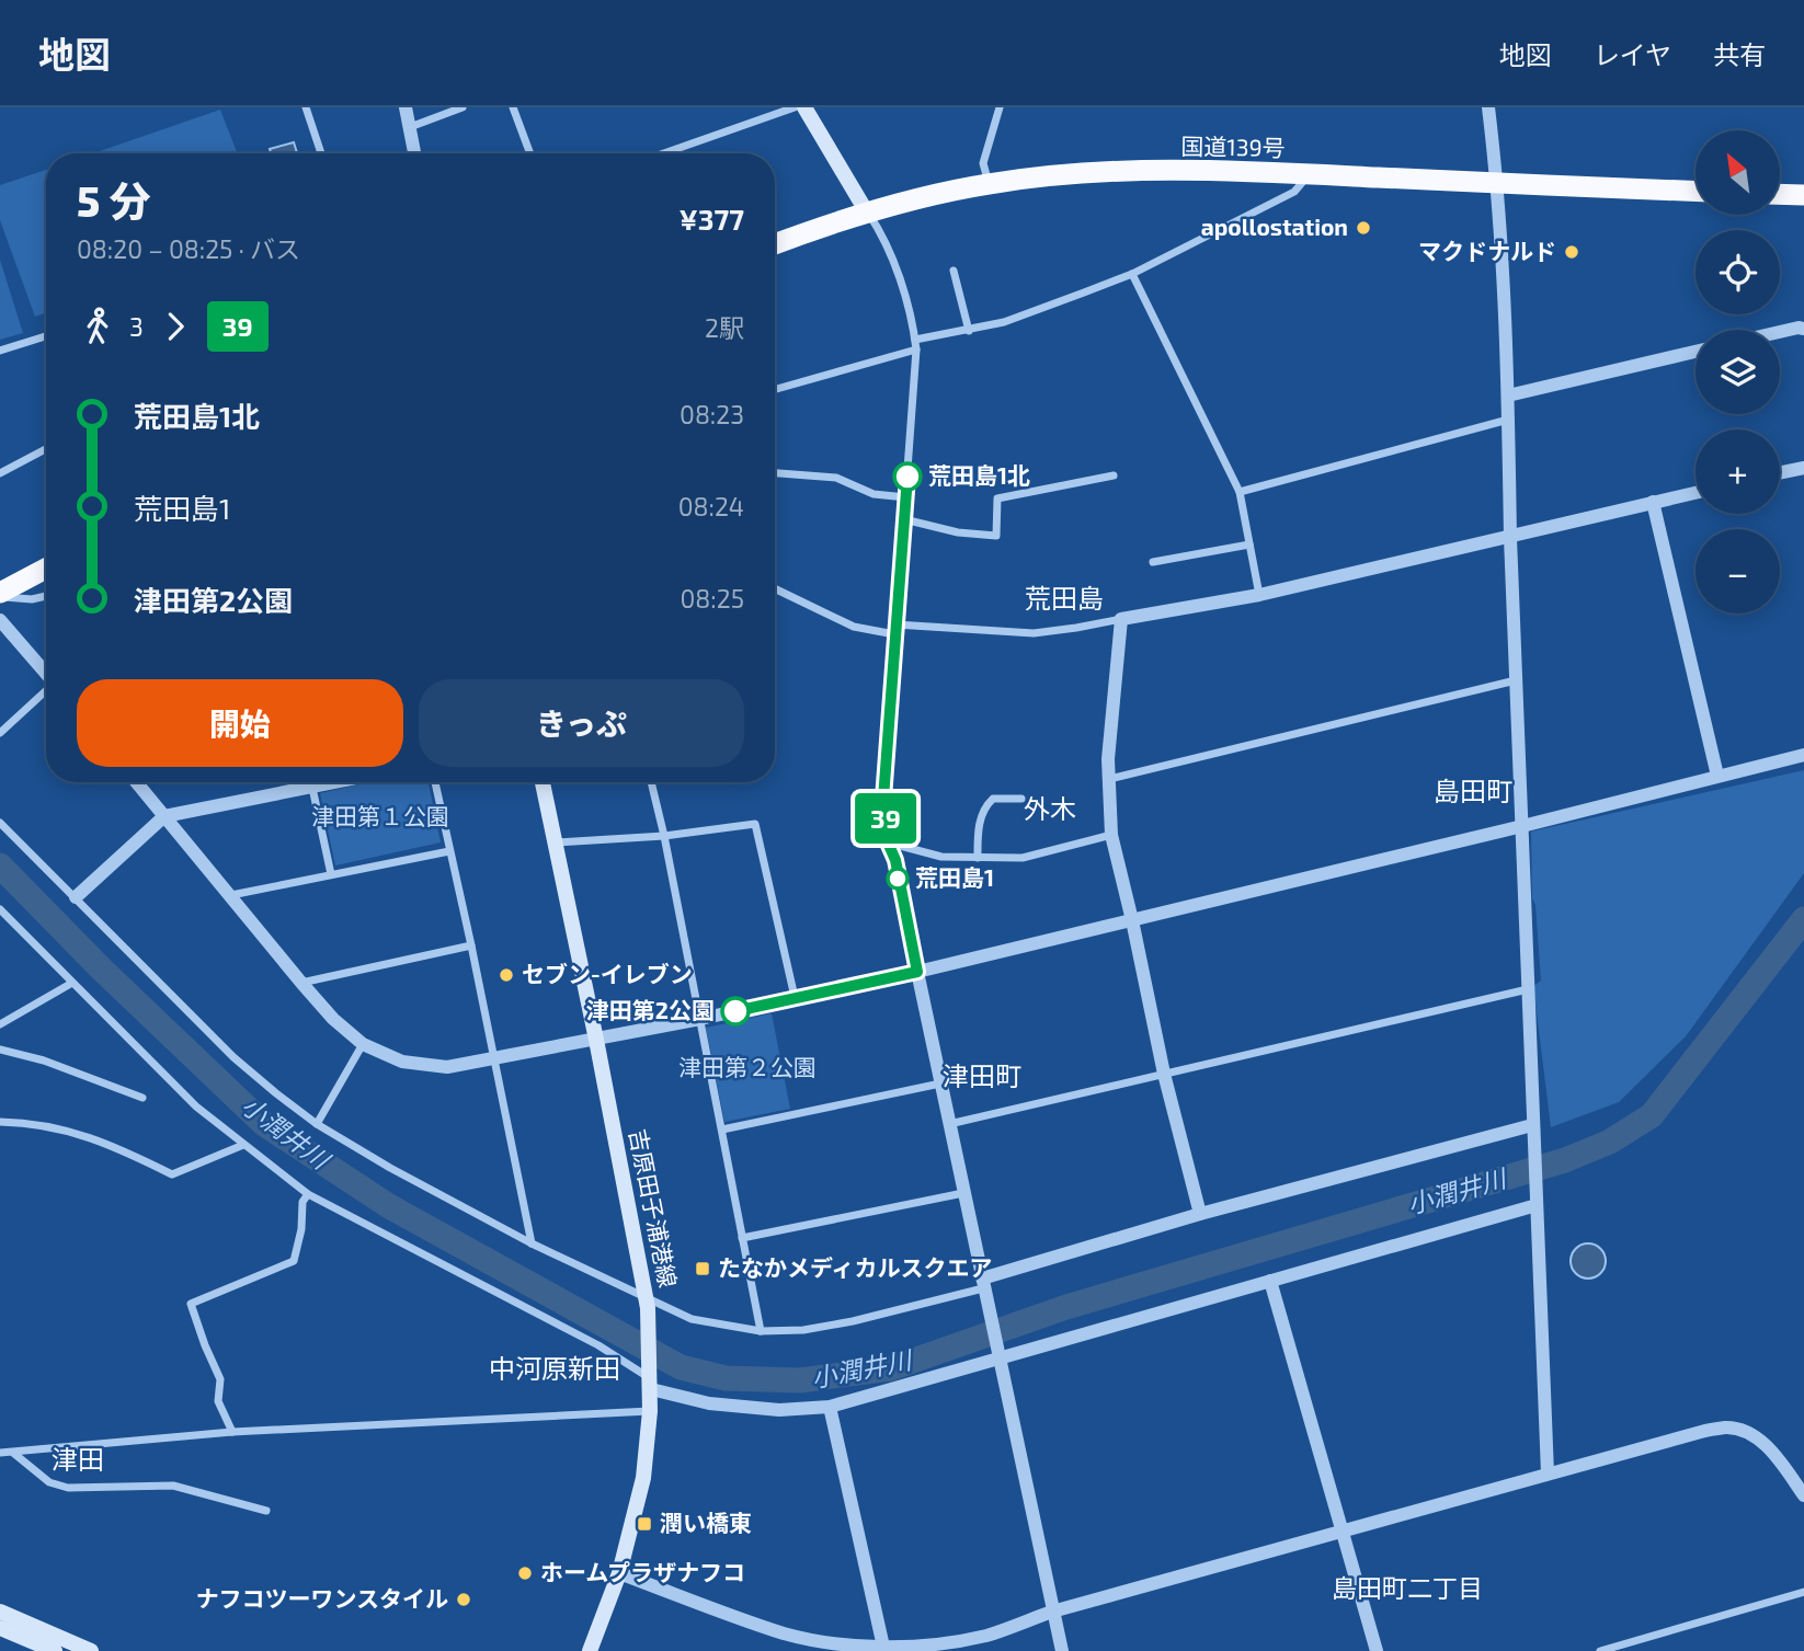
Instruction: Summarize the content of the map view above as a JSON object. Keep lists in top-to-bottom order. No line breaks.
{"streets":{"highway":["国道139号"],"main road":["吉原田子浦港線"]},"districts":["荒田島","島田町","外木","津田町","中河原新田","津田","島田町二丁目"],"water":["小潤井川"],"parks":["津田第１公園","津田第２公園"],"places":{"other":["apollostation","マクドナルド","荒田島1北","荒田島1","セブン-イレブン","津田第2公園","ホームプラザナフコ","ナフコツーワンスタイル"],"transit":["たなかメディカルスクエア","潤い橋東"]},"lines":["bus line 39"],"north":"top left","page":{"header":"地図","nav":["地図","レイヤ","共有"],"on_map":"39","map_buttons":["+","−"],"heading":["5 分","08:20 – 08:25 · バス","¥377"],"legs":["3","39","2駅"],"list":[{"name":"荒田島1北","value":"08:23"},{"name":"荒田島1","value":"08:24"},{"name":"津田第2公園","value":"08:25"}],"buttons":["開始","きっぷ"]}}
